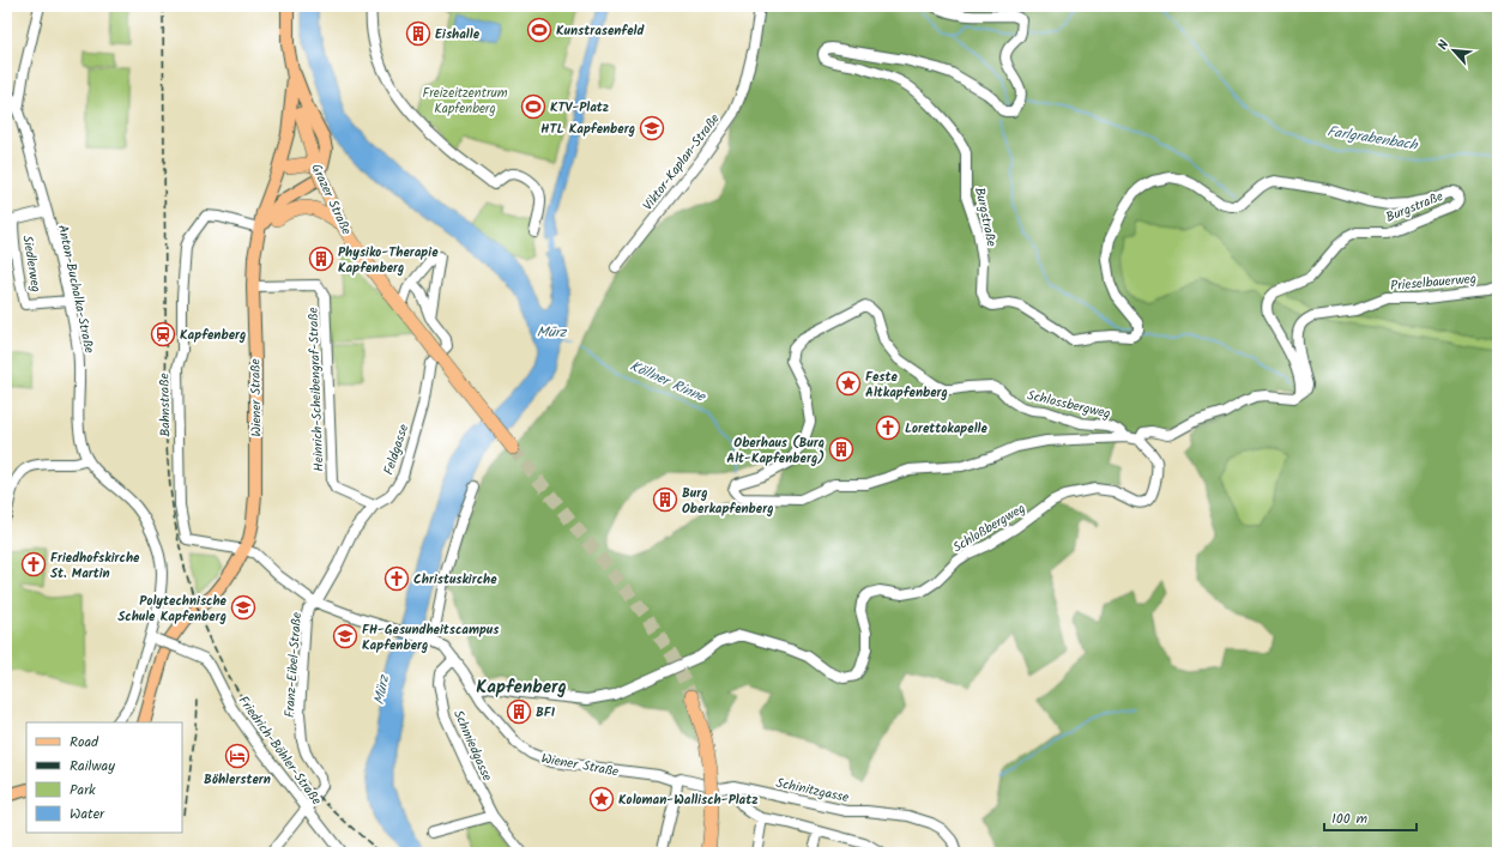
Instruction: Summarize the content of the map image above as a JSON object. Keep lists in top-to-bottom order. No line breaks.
{"streets":{"highway":["Grazer Straße"],"main road":["Wiener Straße"],"street":["Viktor-Kaplan-Straße","Burgstraße","Siedlerweg","Prieselbauerweg","Anton-Buchalka-Straße","Heinrich-Scheibengraf-Straße","Schlossbergweg","Bahnstraße","Feldgasse","Schloßbergweg","Franz-Eibel-Straße","Schmiedgasse","Friedrich-Böhler-Straße","Schinitzgasse"]},"crossings":[["Burgstraße","Prieselbauerweg"],["Siedlerweg","Anton-Buchalka-Straße"],["Anton-Buchalka-Straße","Friedrich-Böhler-Straße"],["Heinrich-Scheibengraf-Straße","Wiener Straße"],["Heinrich-Scheibengraf-Straße","Feldgasse"],["Wiener Straße","Bahnstraße"],["Wiener Straße","Schloßbergweg"],["Wiener Straße","Schmiedgasse"],["Wiener Straße","Schinitzgasse"],["Schlossbergweg","Schloßbergweg"],["Feldgasse","Franz-Eibel-Straße"],["Franz-Eibel-Straße","Friedrich-Böhler-Straße"]],"districts":["Kapfenberg"],"water":["Farlgrabenbach","Mürz","Köllner Rinne"],"parks":["Freizeitzentrum Kapfenberg"],"places":{"sports":["Kunstrasenfeld","KTV-Platz"],"building":["Eishalle","Physiko-Therapie Kapfenberg","Oberhaus (Burg Alt-Kapfenberg)","Burg Oberkapfenberg","BFI"],"school or university":["HTL Kapfenberg","Polytechnische Schule Kapfenberg","FH-Gesundheitscampus Kapfenberg"],"station":["Kapfenberg"],"place":["Feste Altkapfenberg","Koloman-Wallisch-Platz"],"church":["Lorettokapelle","Friedhofskirche St. Martin","Christuskirche"],"hotel":["Böhlerstern"]},"legend":["Road","Railway","Park","Water"],"scale_bar":"100 m","north":"top left"}
